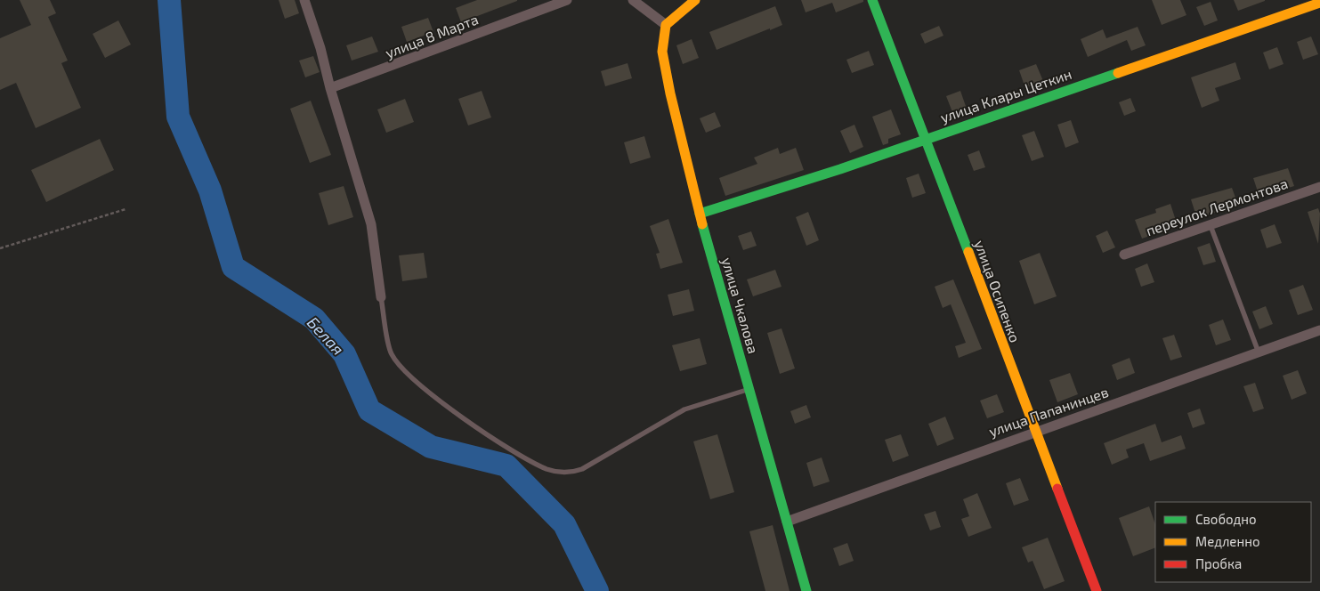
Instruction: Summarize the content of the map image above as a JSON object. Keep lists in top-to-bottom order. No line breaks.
{"streets":{"street":["улица 8 Марта","улица Клары Цеткин","переулок Лермонтова","улица Осипенко","улица Чкалова","улица Папанинцев"]},"crossings":[["улица Клары Цеткин","улица Осипенко"],["улица Клары Цеткин","улица Чкалова"],["улица Осипенко","улица Папанинцев"],["улица Чкалова","улица Папанинцев"]],"water":["Белая"],"legend":["Свободно","Медленно","Пробка"]}
